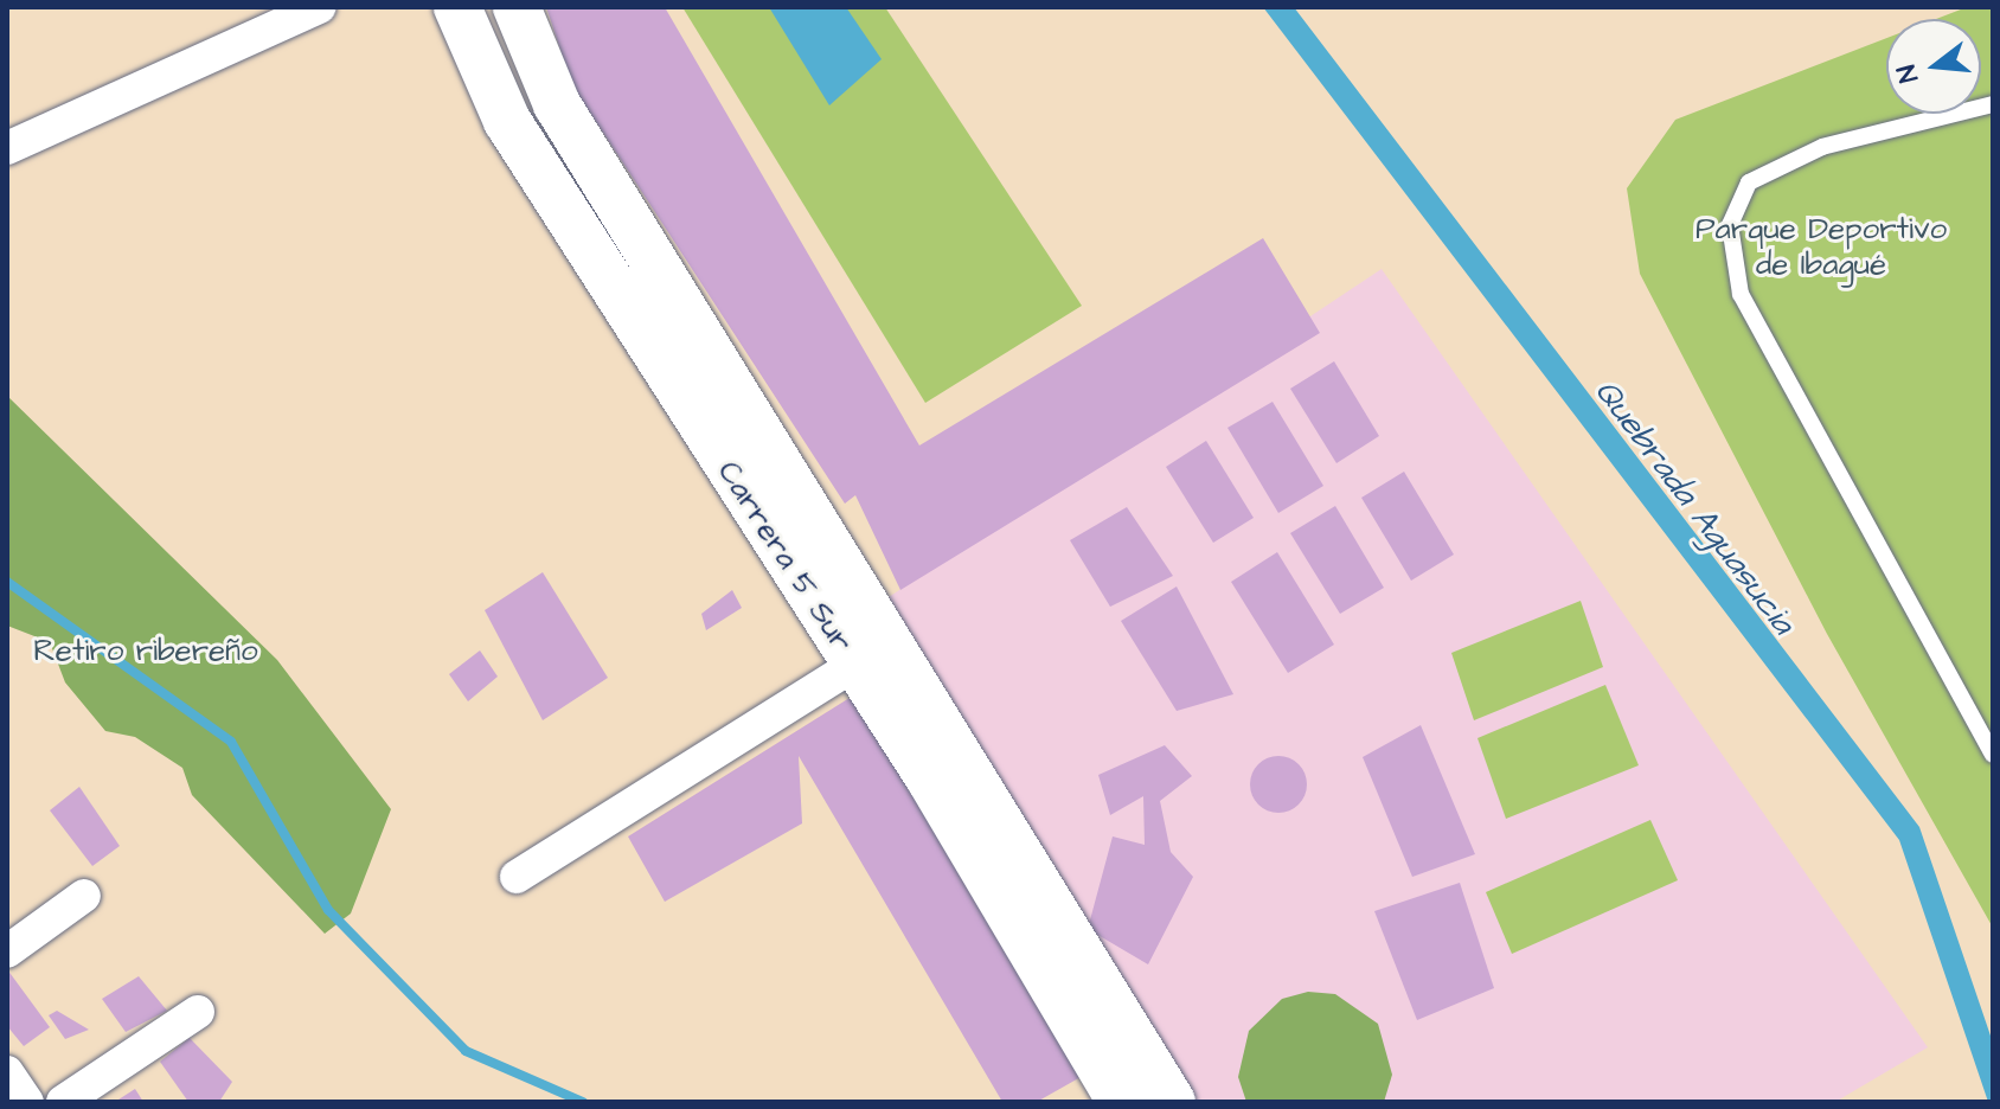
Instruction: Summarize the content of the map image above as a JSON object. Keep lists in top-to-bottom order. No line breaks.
{"streets":{"street":["Carrera 5 Sur"]},"water":["Quebrada Aguasucia"],"parks":["Parque Deportivo de Ibagué","Retiro ribereño"],"north":"left"}
